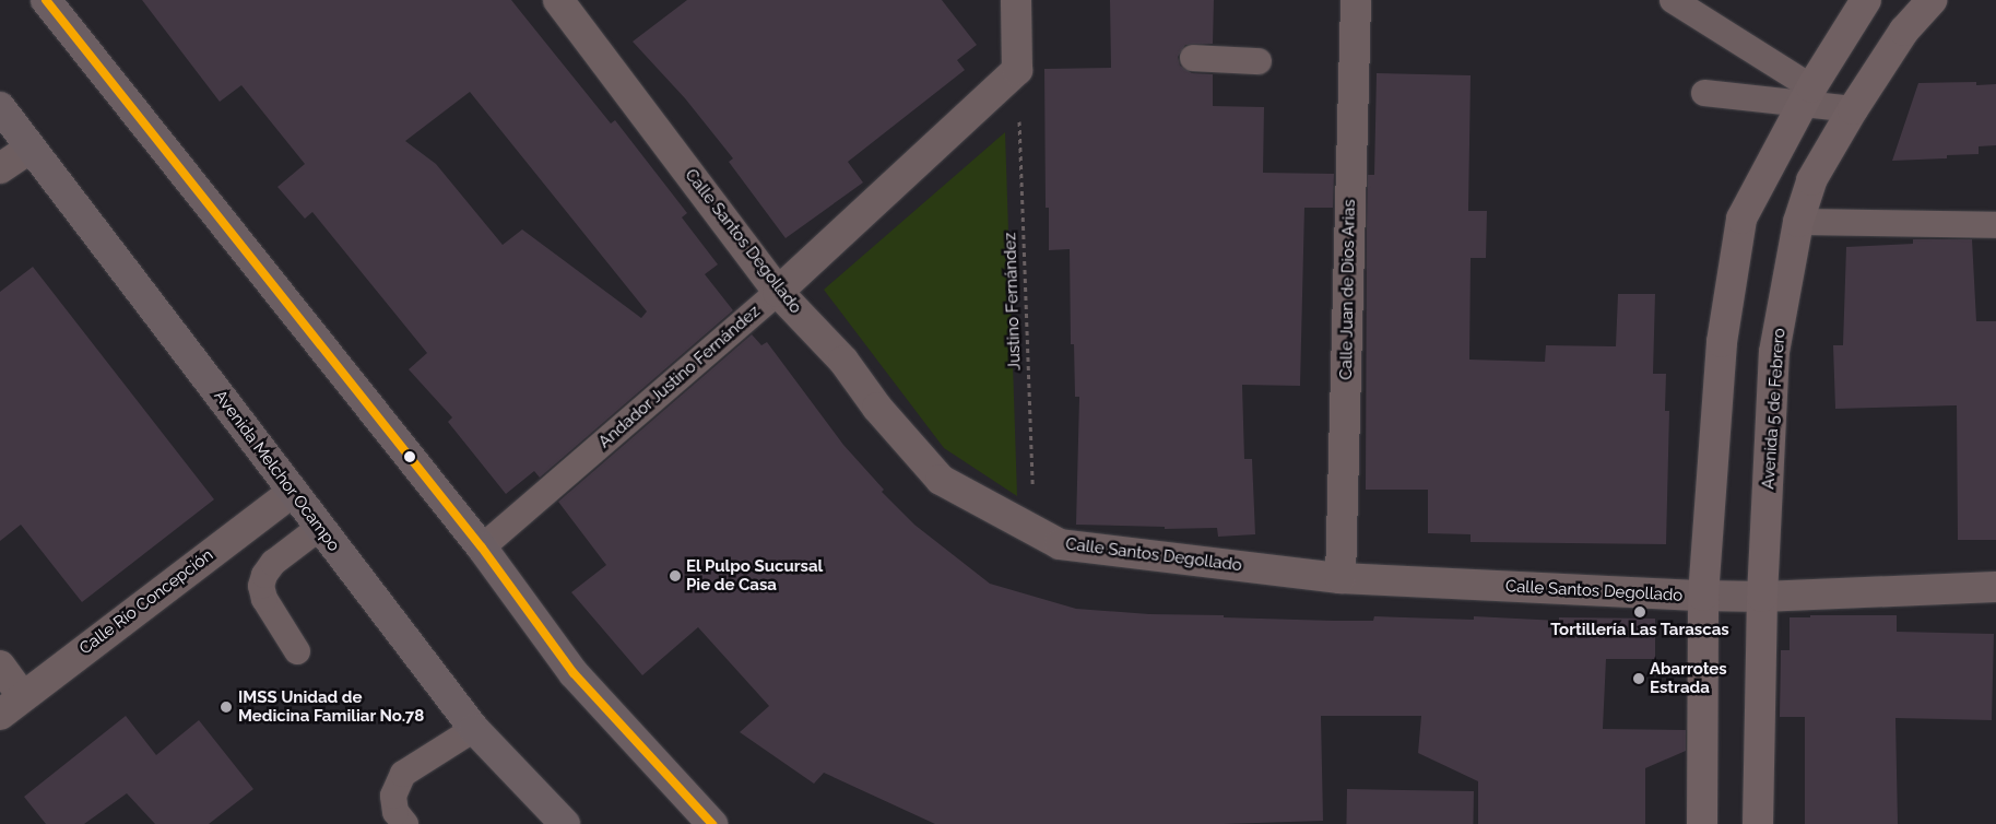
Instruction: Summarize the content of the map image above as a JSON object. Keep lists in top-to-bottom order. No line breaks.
{"streets":{"main road":["Avenida Melchor Ocampo"],"street":["Calle Santos Degollado","Calle Juan de Dios Arias","Andador Justino Fernández","Avenida 5 de Febrero","Calle Río Concepción"],"path":["Justino Fernández"]},"crossings":[["Calle Santos Degollado","Calle Juan de Dios Arias"],["Calle Santos Degollado","Justino Fernández"],["Calle Santos Degollado","Andador Justino Fernández"],["Calle Santos Degollado","Avenida 5 de Febrero"],["Justino Fernández","Andador Justino Fernández"],["Avenida Melchor Ocampo","Calle Río Concepción"]],"places":["El Pulpo Sucursal Pie de Casa","Tortillería Las Tarascas","Abarrotes Estrada","IMSS Unidad de Medicina Familiar No.78"]}
